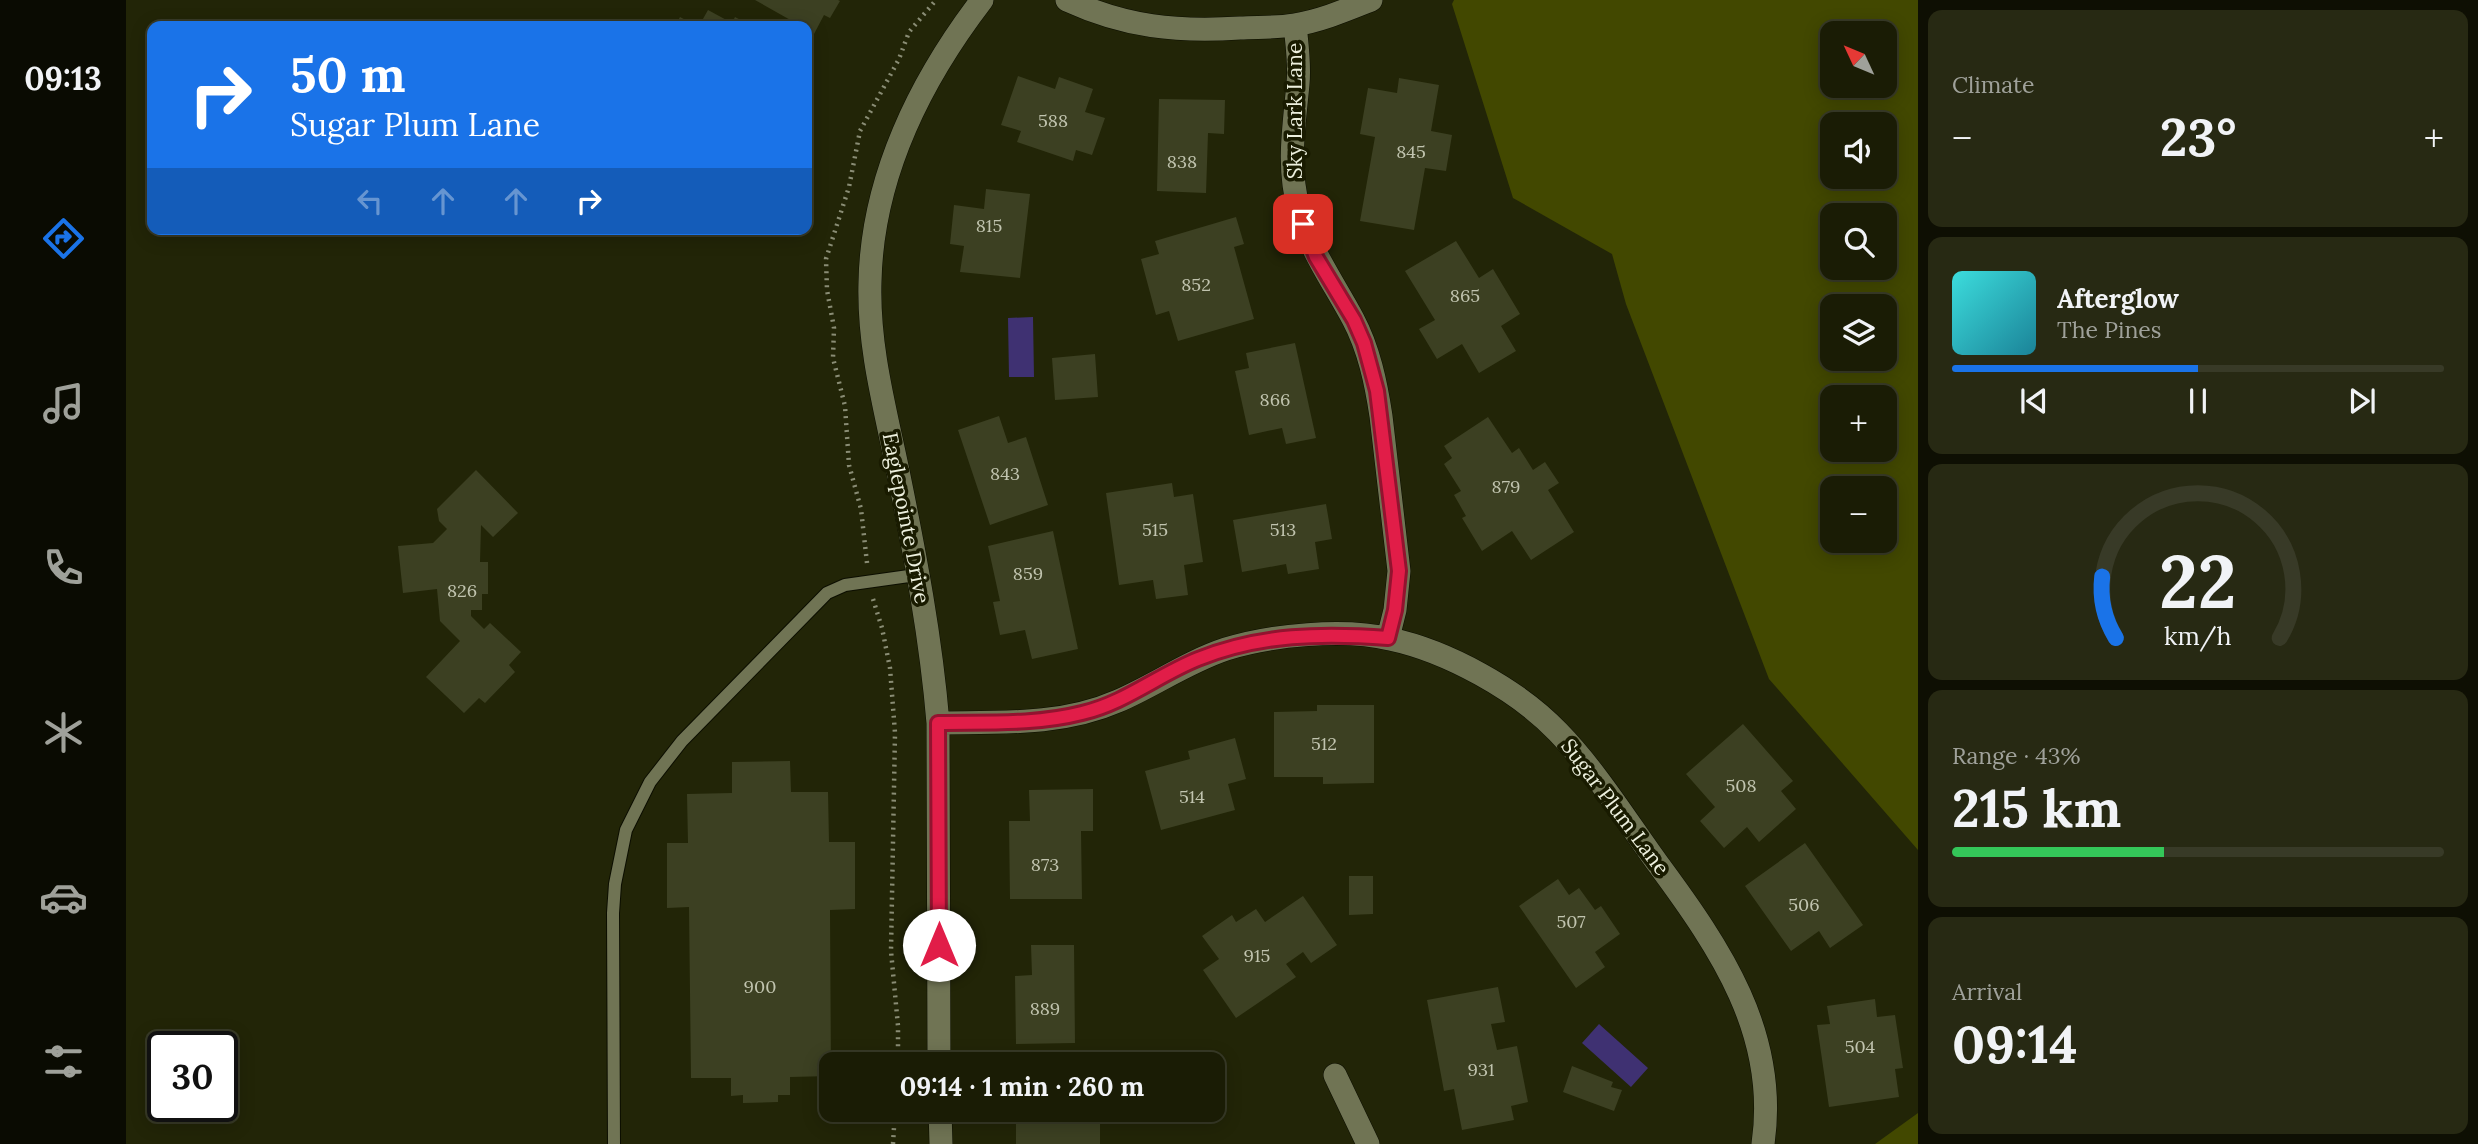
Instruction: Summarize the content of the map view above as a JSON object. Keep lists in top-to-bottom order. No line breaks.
{"streets":{"street":["Sky Lark Lane","Eaglepointe Drive","Sugar Plum Lane"]},"crossings":[["Sky Lark Lane","Sugar Plum Lane"],["Eaglepointe Drive","Sugar Plum Lane"]],"house_numbers":["588","845","838","815","852","865","866","843","879","515","513","859","826","512","508","514","873","506","507","915","900","889","504","931"],"north":"top left","page":{"tabs":"09:13","tile":["Climate",["Range · 43%","215 km"],["Arrival","09:14"]],"map_buttons":["+","−"],"turn":["50 m","Sugar Plum Lane"],"heat":["−","23°","+"],"song":["Afterglow","The Pines"],"limit":"30","trip":"09:14 · 1 min · 260 m","gauge":["22","km/h"]}}
